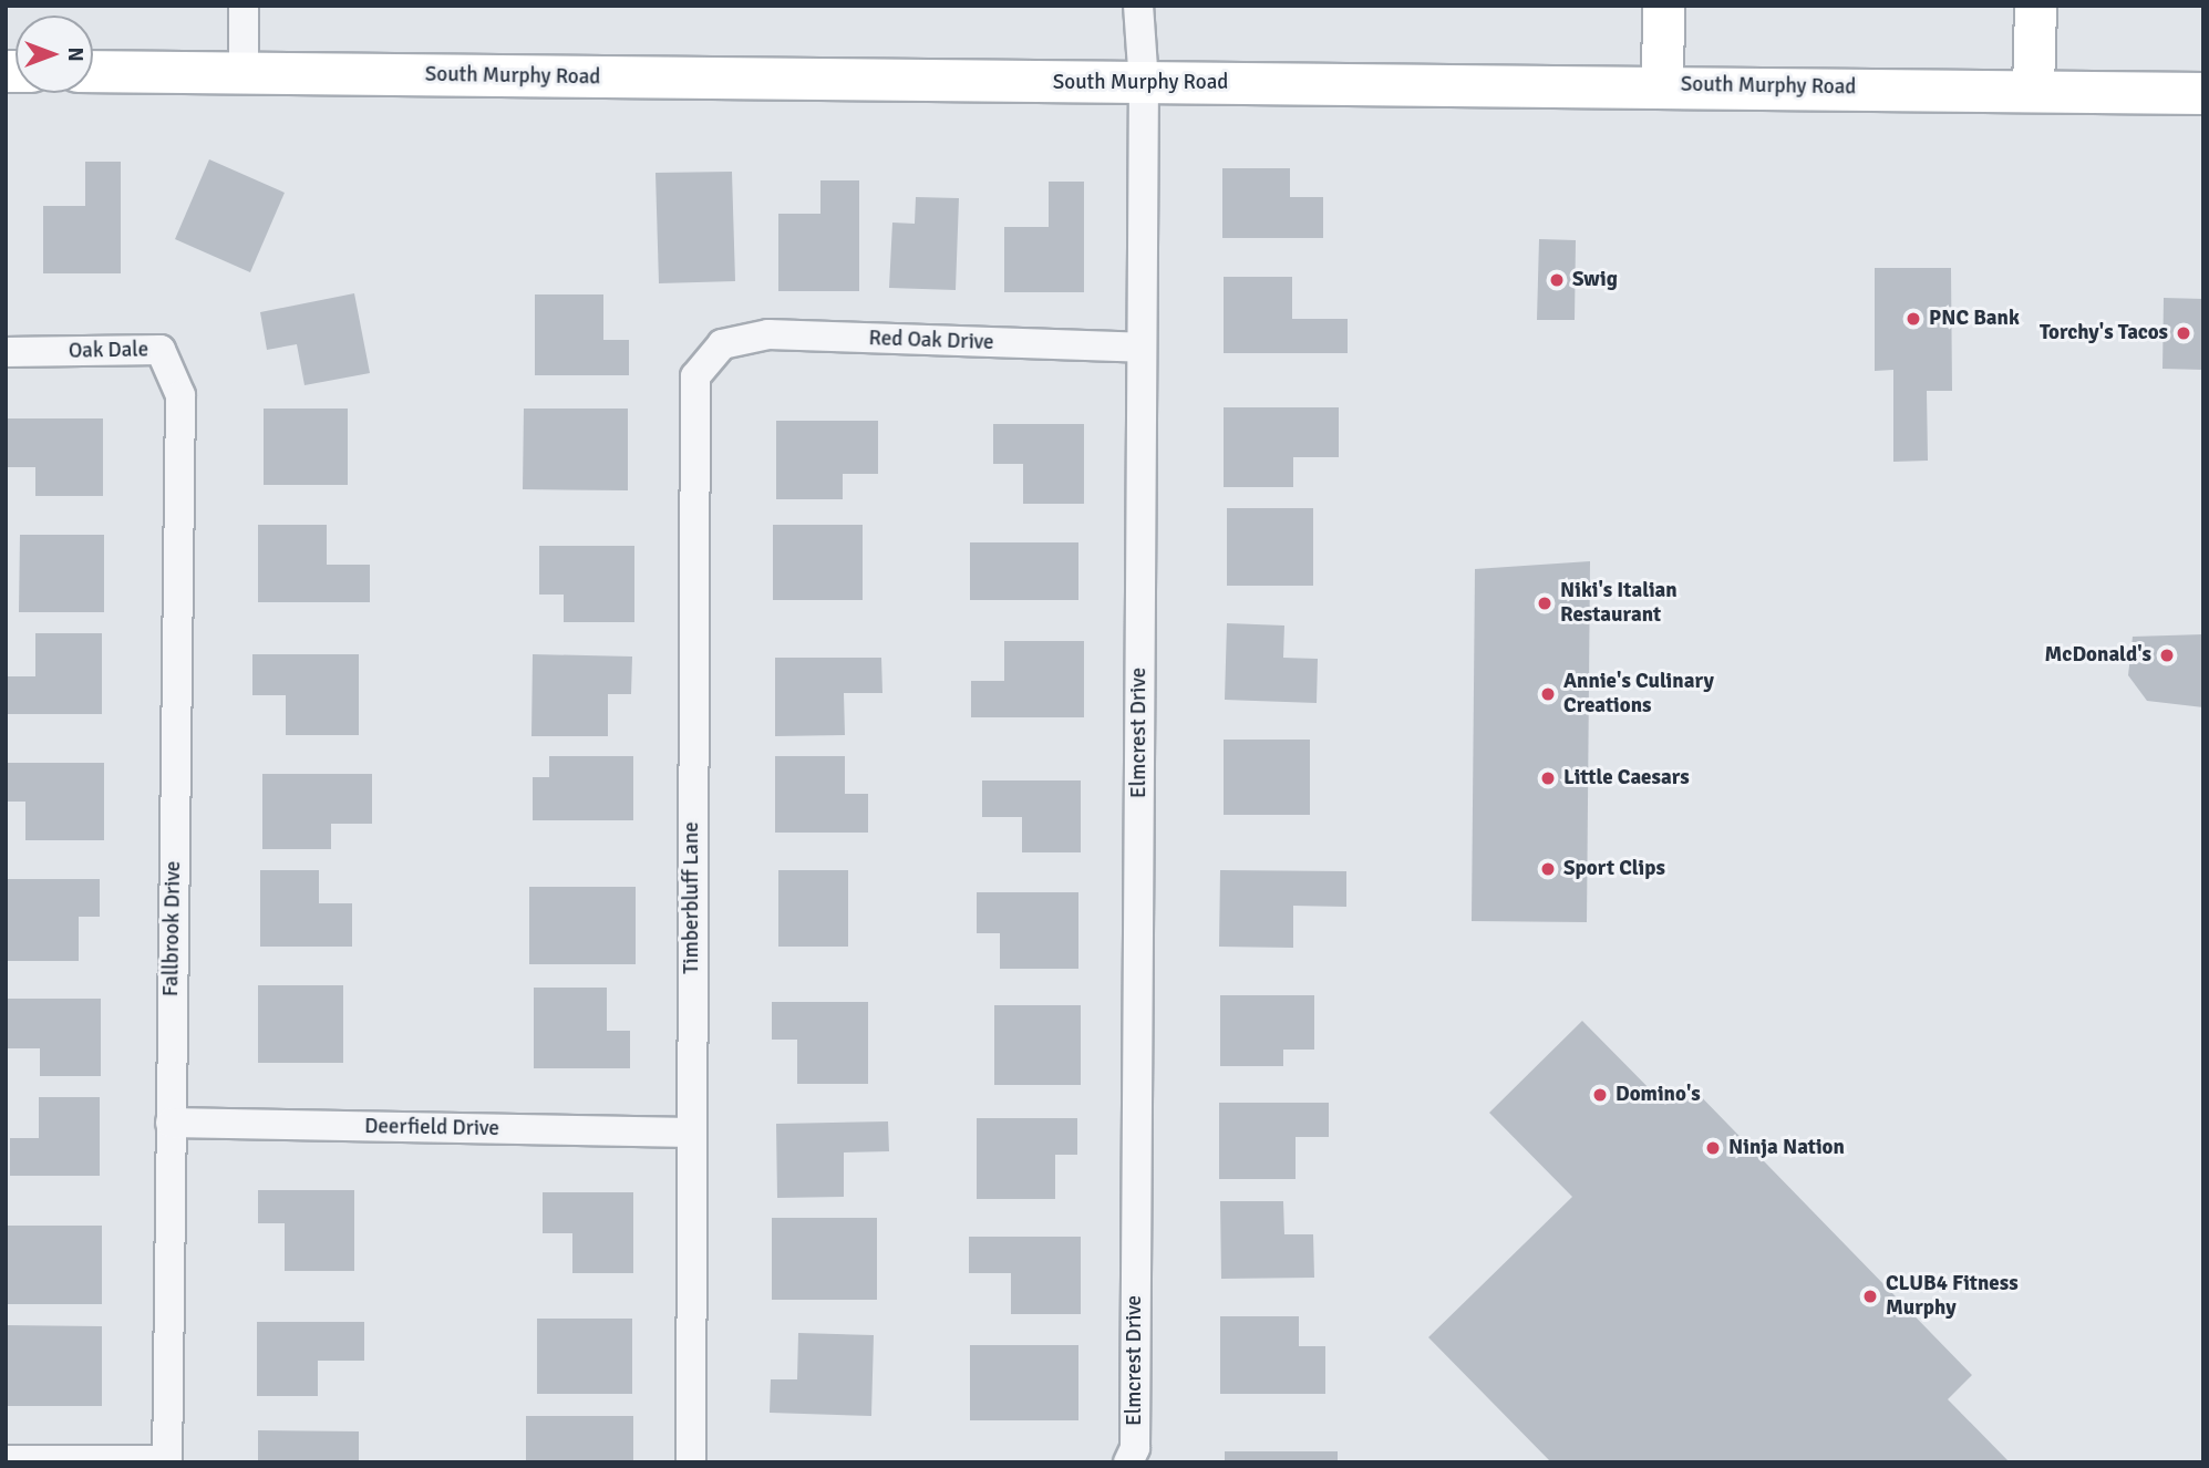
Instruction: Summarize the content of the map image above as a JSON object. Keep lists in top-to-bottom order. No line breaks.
{"streets":{"main road":["South Murphy Road"],"street":["Red Oak Drive","Oak Dale","Elmcrest Drive","Timberbluff Lane","Fallbrook Drive","Deerfield Drive"]},"crossings":[["South Murphy Road","Elmcrest Drive"],["Red Oak Drive","Elmcrest Drive"],["Red Oak Drive","Timberbluff Lane"],["Oak Dale","Fallbrook Drive"],["Timberbluff Lane","Deerfield Drive"],["Fallbrook Drive","Deerfield Drive"]],"places":["Swig","PNC Bank","Torchy's Tacos","Niki's Italian Restaurant","McDonald's","Annie's Culinary Creations","Little Caesars","Sport Clips","Domino's","Ninja Nation","CLUB4 Fitness Murphy"],"north":"right"}
